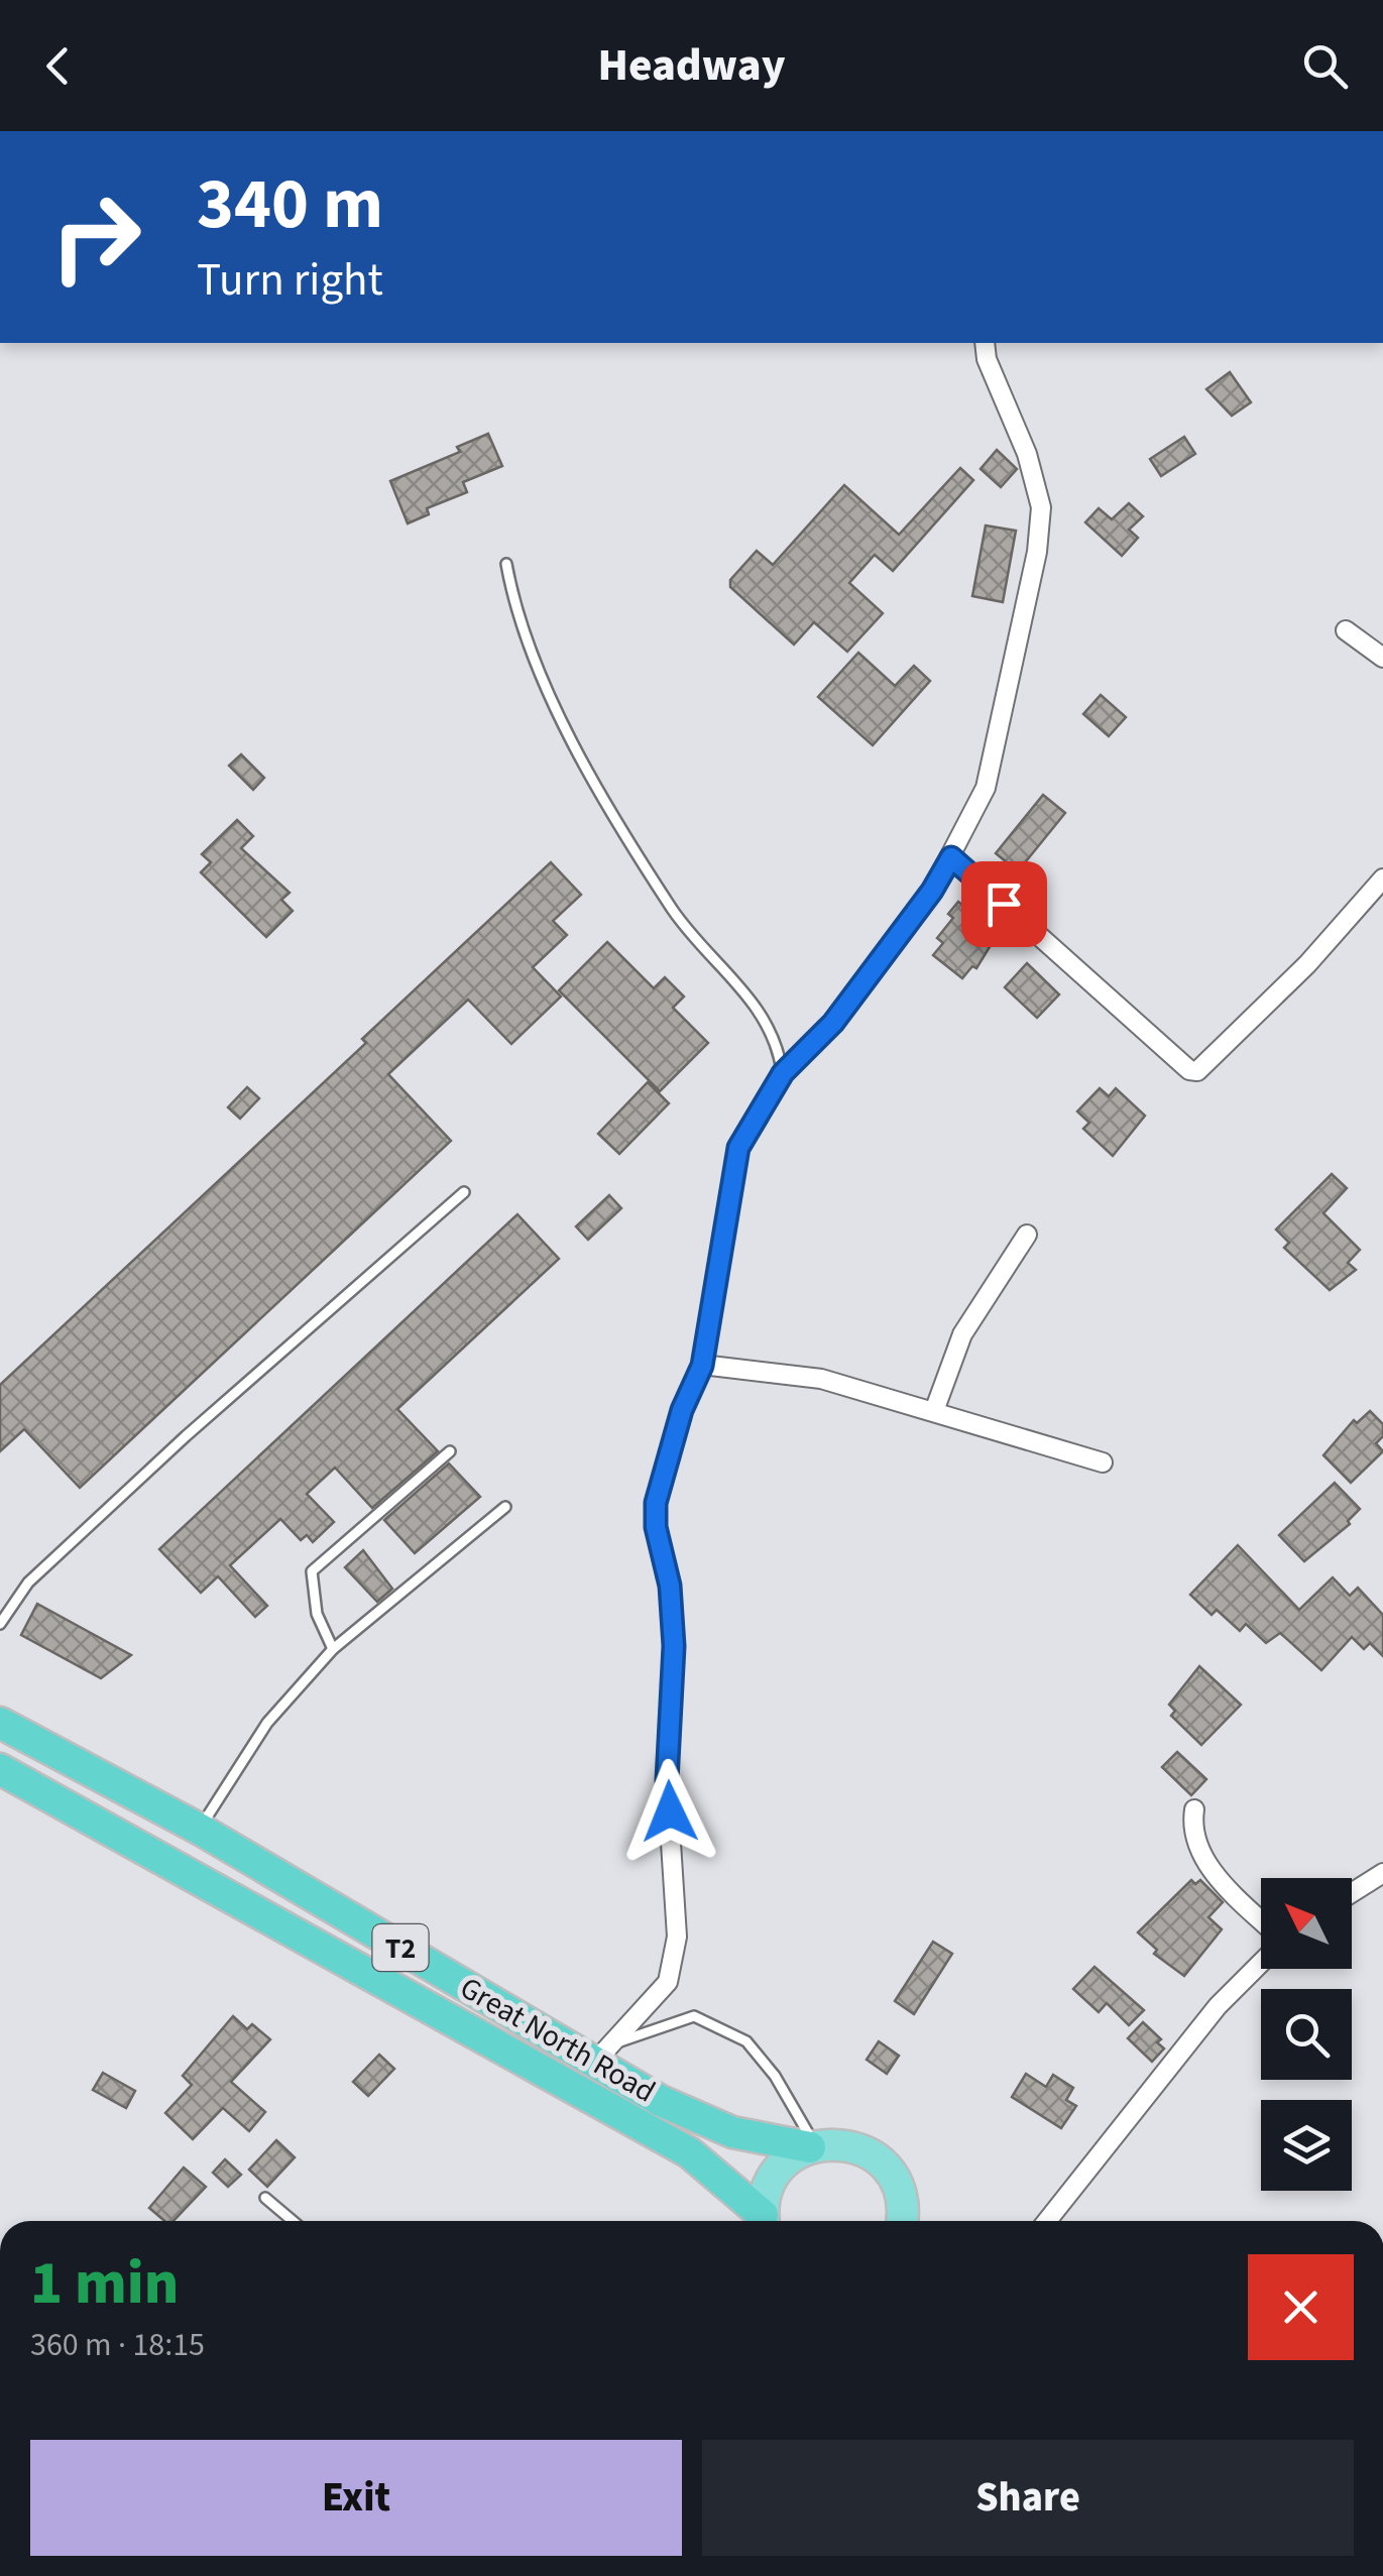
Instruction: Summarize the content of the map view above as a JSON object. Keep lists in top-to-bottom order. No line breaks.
{"streets":{"highway":["T2","Great North Road"]},"north":"top left","page":{"header":"Headway","turn":["340 m","Turn right"],"heading":["1 min","360 m · 18:15"],"buttons":["Exit","Share"]}}
